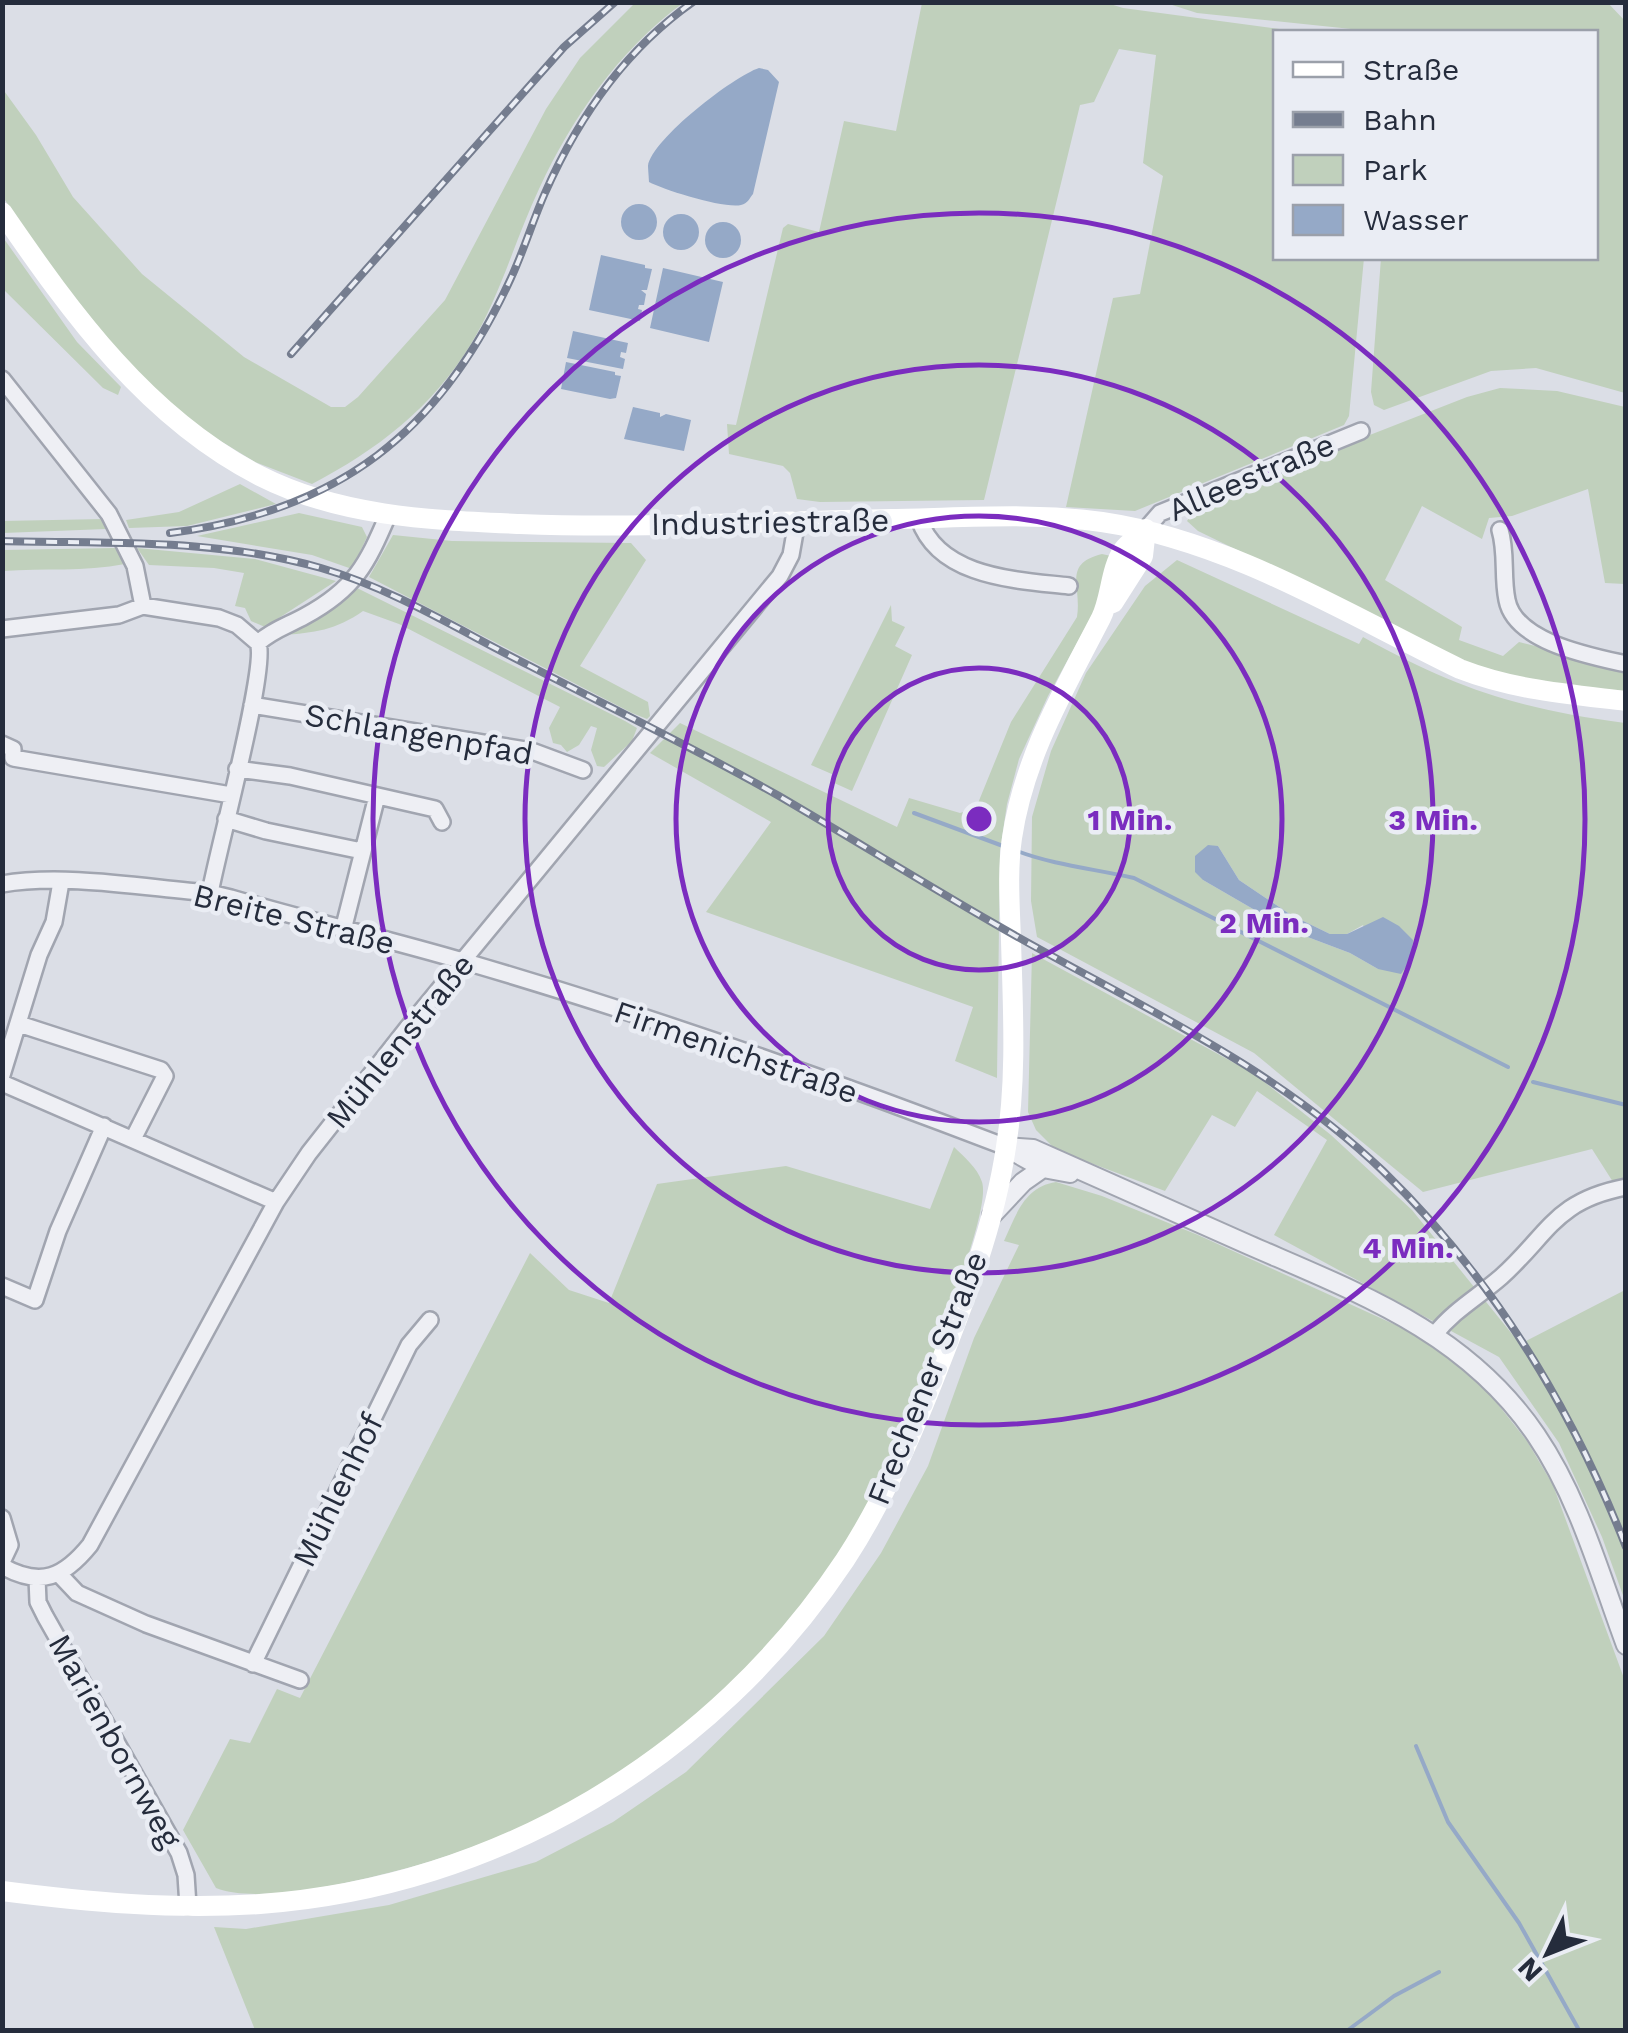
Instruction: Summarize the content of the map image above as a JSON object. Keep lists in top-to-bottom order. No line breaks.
{"streets":{"main road":["Industriestraße","Frechener Straße"],"street":["Alleestraße","Schlangenpfad","Breite Straße","Mühlenstraße","Firmenichstraße","Mühlenhof","Marienbornweg"]},"crossings":[["Alleestraße","Industriestraße"],["Alleestraße","Frechener Straße"],["Industriestraße","Mühlenstraße"],["Industriestraße","Frechener Straße"],["Breite Straße","Mühlenstraße"],["Breite Straße","Firmenichstraße"],["Mühlenstraße","Firmenichstraße"],["Firmenichstraße","Frechener Straße"],["Frechener Straße","Marienbornweg"]],"legend":["Straße","Bahn","Park","Wasser"],"north":"bottom left","rings":["1 Min.","3 Min.","2 Min.","4 Min."]}
